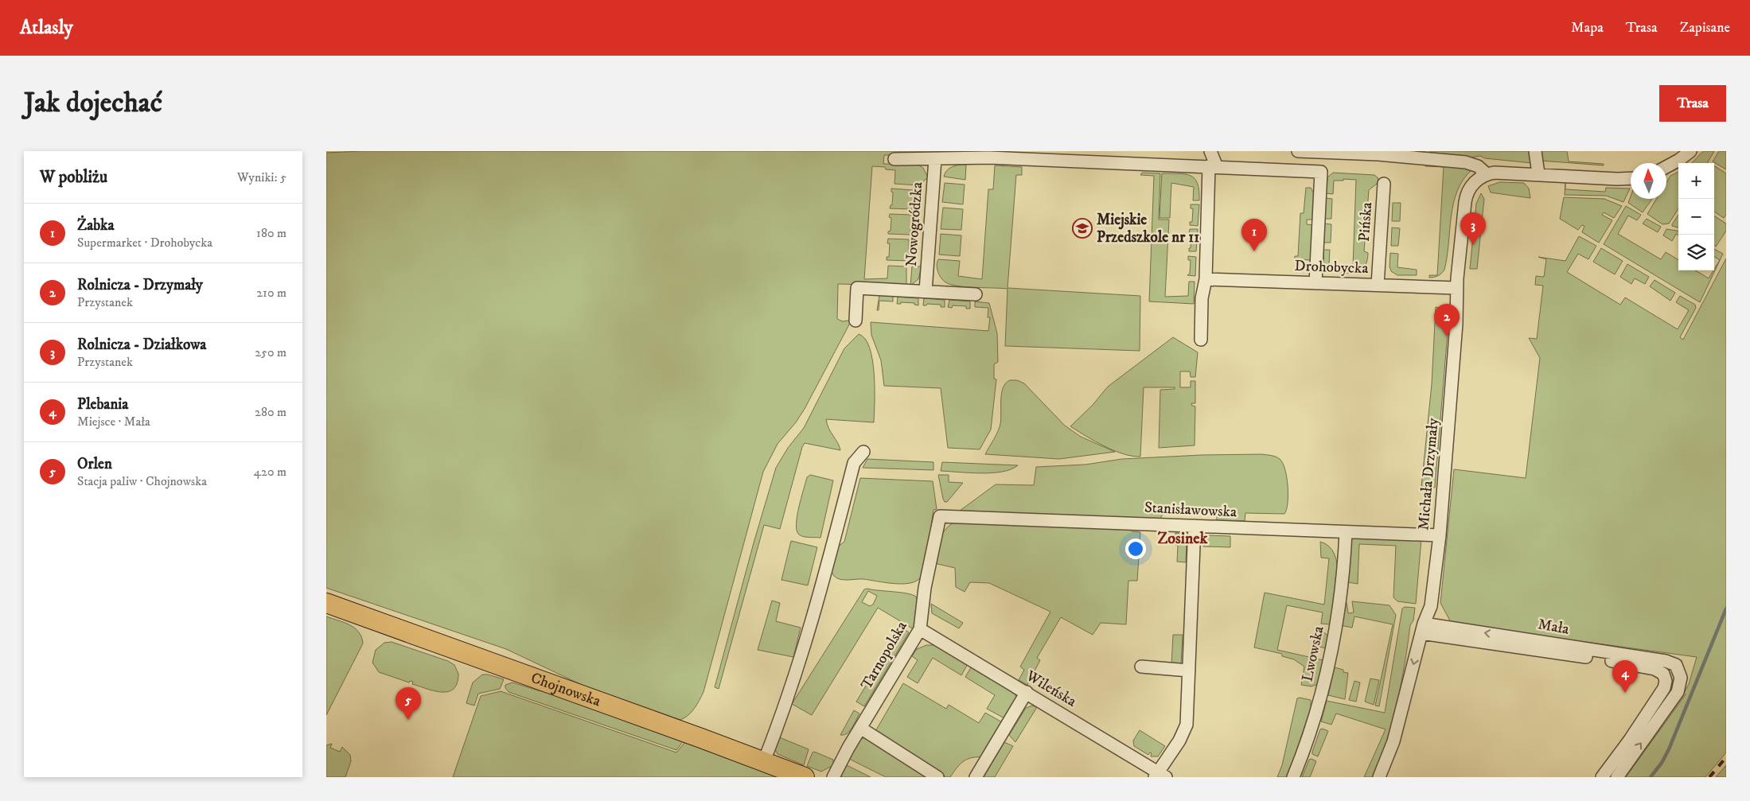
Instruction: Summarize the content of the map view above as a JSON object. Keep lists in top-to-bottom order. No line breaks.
{"streets":{"main road":["Chojnowska"],"street":["Pińska","Nowogródzka","Drohobycka","Michała Drzymały","Stanisławowska","Mała","Lwowska","Tarnopolska","Wileńska"]},"crossings":[["Pińska","Drohobycka"],["Drohobycka","Michała Drzymały"],["Michała Drzymały","Stanisławowska"],["Michała Drzymały","Mała"],["Stanisławowska","Lwowska"],["Stanisławowska","Tarnopolska"],["Tarnopolska","Wileńska"]],"districts":["Zosinek"],"places":{"school or university":["Miejskie Przedszkole nr 11"]},"north":"top","page":{"header":"Atlasly","nav":["Mapa","Trasa","Zapisane"],"buttons":"Trasa","title":"Jak dojechać","heading":["W pobliżu","Wyniki: 5"],"map_buttons":["+","−"],"list":[{"mark":"1","name":"Żabka","note":"Supermarket · Drohobycka","value":"180 m"},{"mark":"2","name":"Rolnicza - Drzymały","note":"Przystanek","value":"210 m"},{"mark":"3","name":"Rolnicza - Działkowa","note":"Przystanek","value":"250 m"},{"mark":"4","name":"Plebania","note":"Miejsce · Mała","value":"280 m"},{"mark":"5","name":"Orlen","note":"Stacja paliw · Chojnowska","value":"420 m"}],"pins":["3","1","2","4","5"]}}
